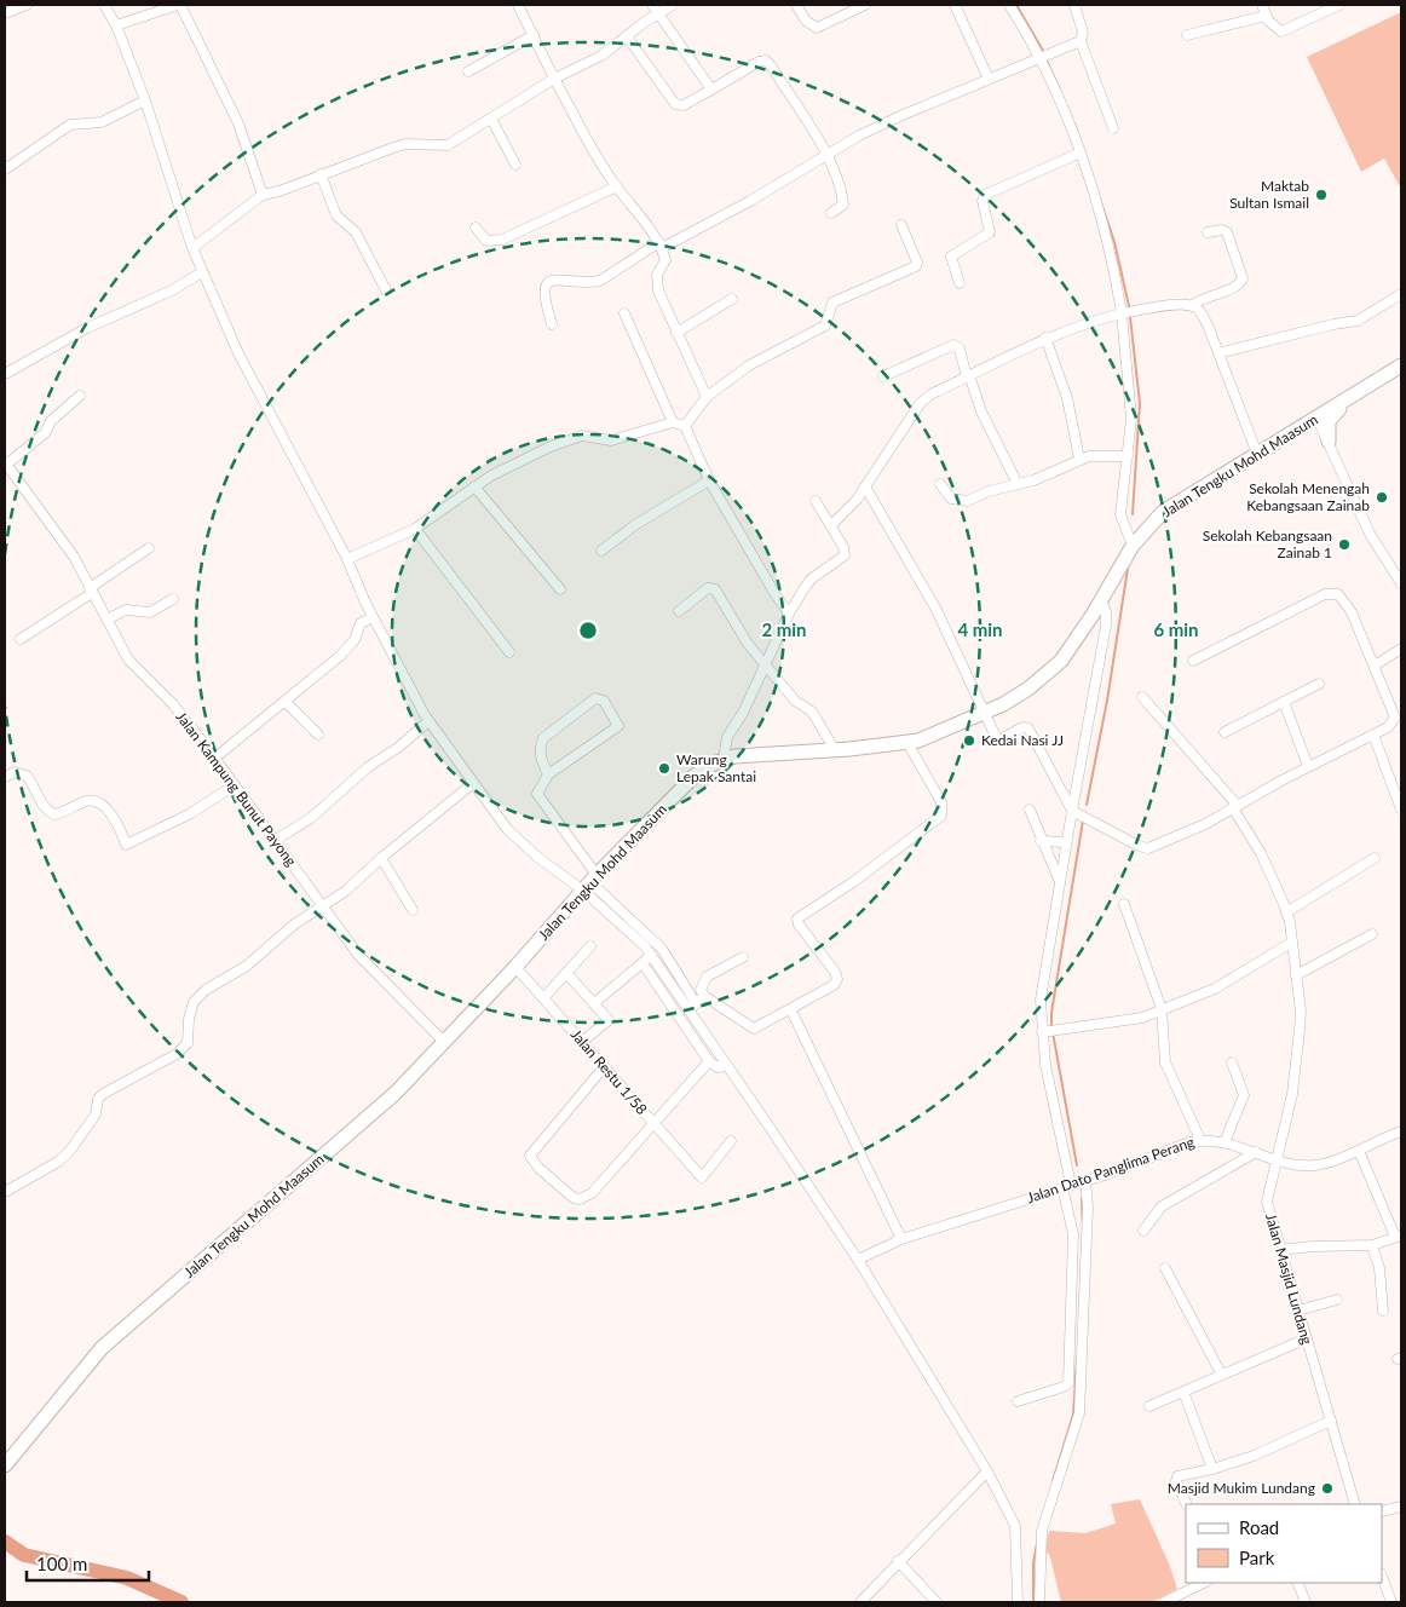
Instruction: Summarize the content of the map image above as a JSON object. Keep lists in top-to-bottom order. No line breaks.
{"streets":{"main road":["Jalan Tengku Mohd Maasum"],"street":["Jalan Kampung Bunut Payong","Jalan Restu 1/58","Jalan Dato Panglima Perang","Jalan Masjid Lundang"]},"crossings":[["Jalan Tengku Mohd Maasum","Jalan Kampung Bunut Payong"],["Jalan Tengku Mohd Maasum","Jalan Restu 1/58"],["Jalan Dato Panglima Perang","Jalan Masjid Lundang"]],"places":["Maktab Sultan Ismail","Sekolah Menengah Kebangsaan Zainab","Sekolah Kebangsaan Zainab 1","Kedai Nasi JJ","Warung Lepak Santai","Masjid Mukim Lundang"],"legend":["Road","Park"],"scale_bar":"100 m","rings":["2 min","4 min","6 min"]}
